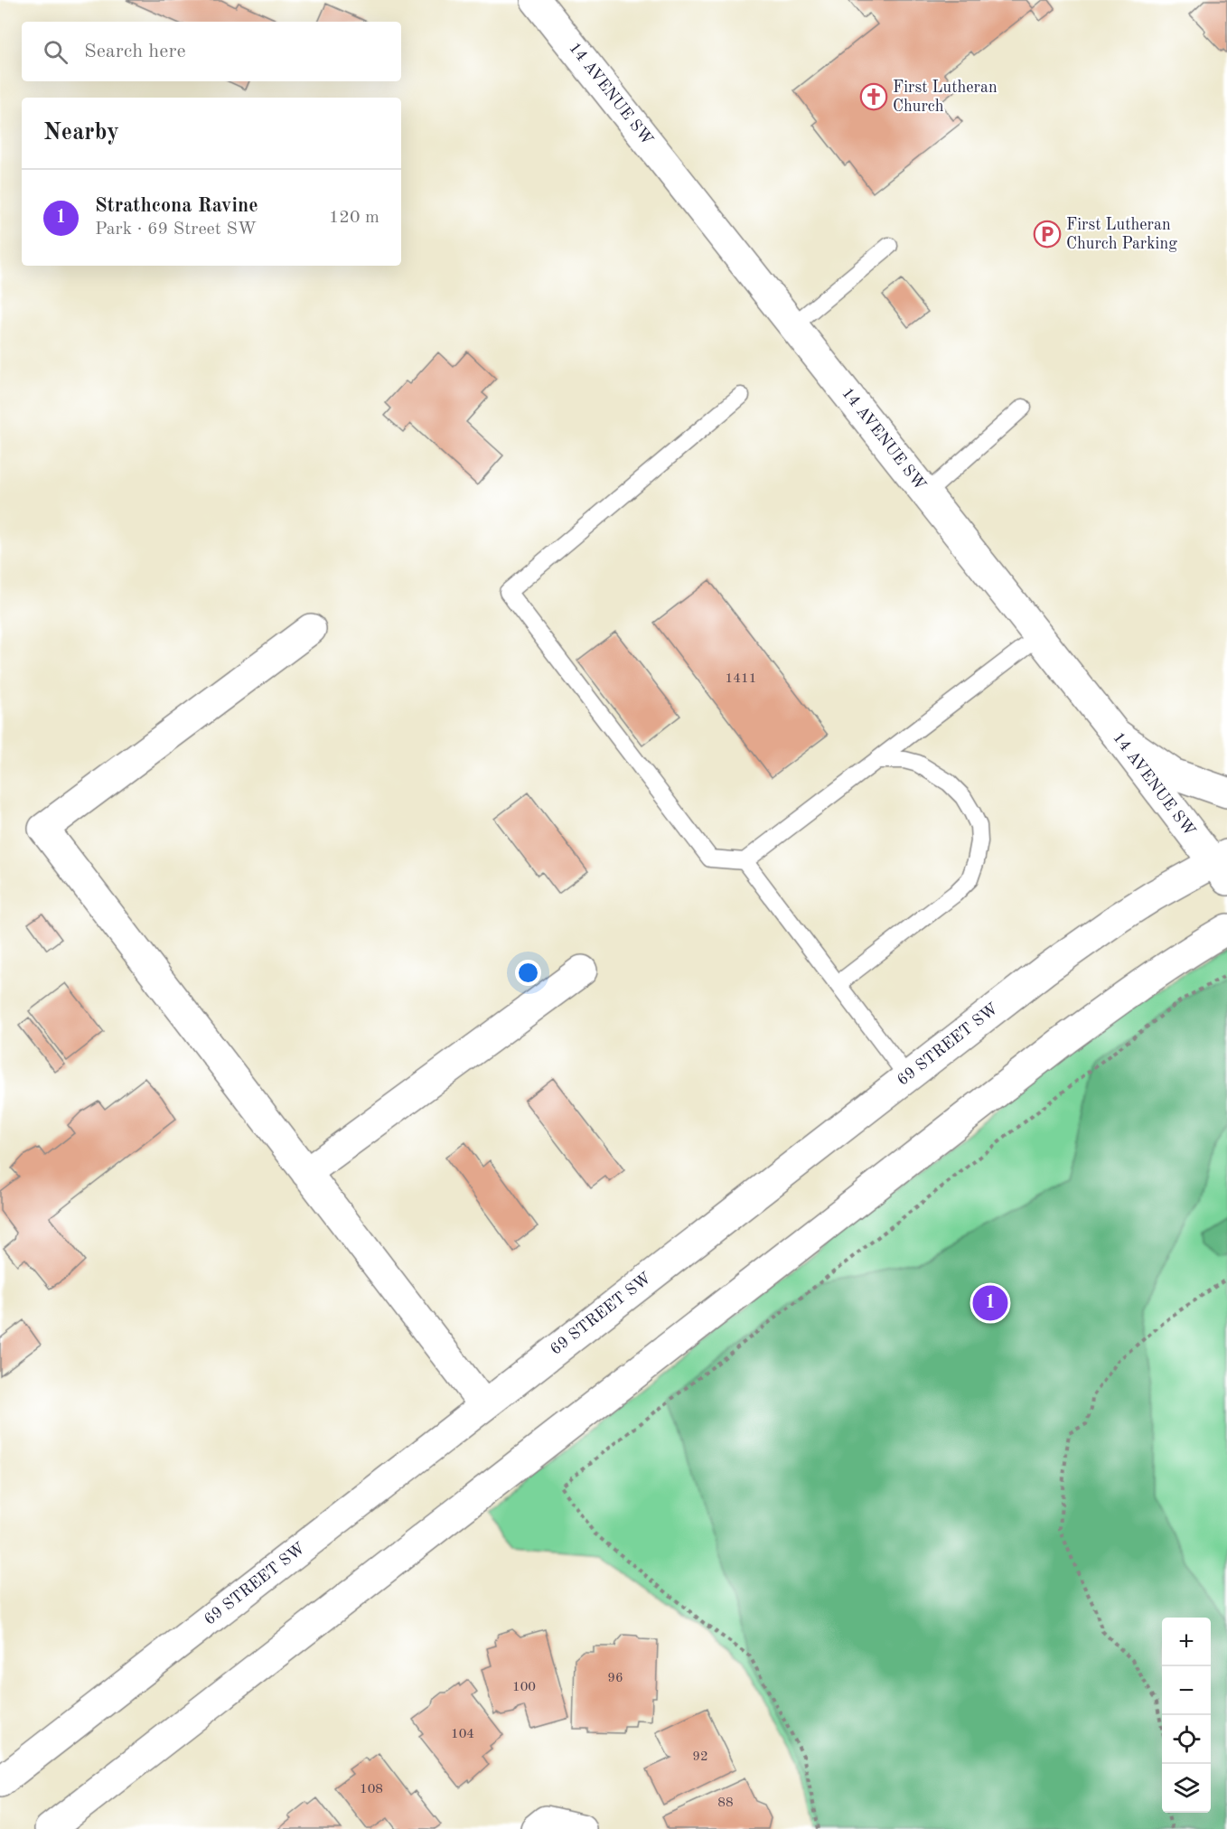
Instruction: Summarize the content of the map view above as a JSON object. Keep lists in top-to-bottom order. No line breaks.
{"streets":{"main road":["14 AVENUE SW","69 STREET SW"]},"crossings":[["14 AVENUE SW","69 STREET SW"]],"places":{"church":["First Lutheran Church"],"parking":["First Lutheran Church Parking"]},"house_numbers":["1411","96","100","104","92","108","88"],"page":{"search":"Search here","heading":"Nearby","list":[{"mark":"1","name":"Strathcona Ravine","note":"Park · 69 Street SW","value":"120 m"}],"pins":"1","map_buttons":["+","−"]}}
